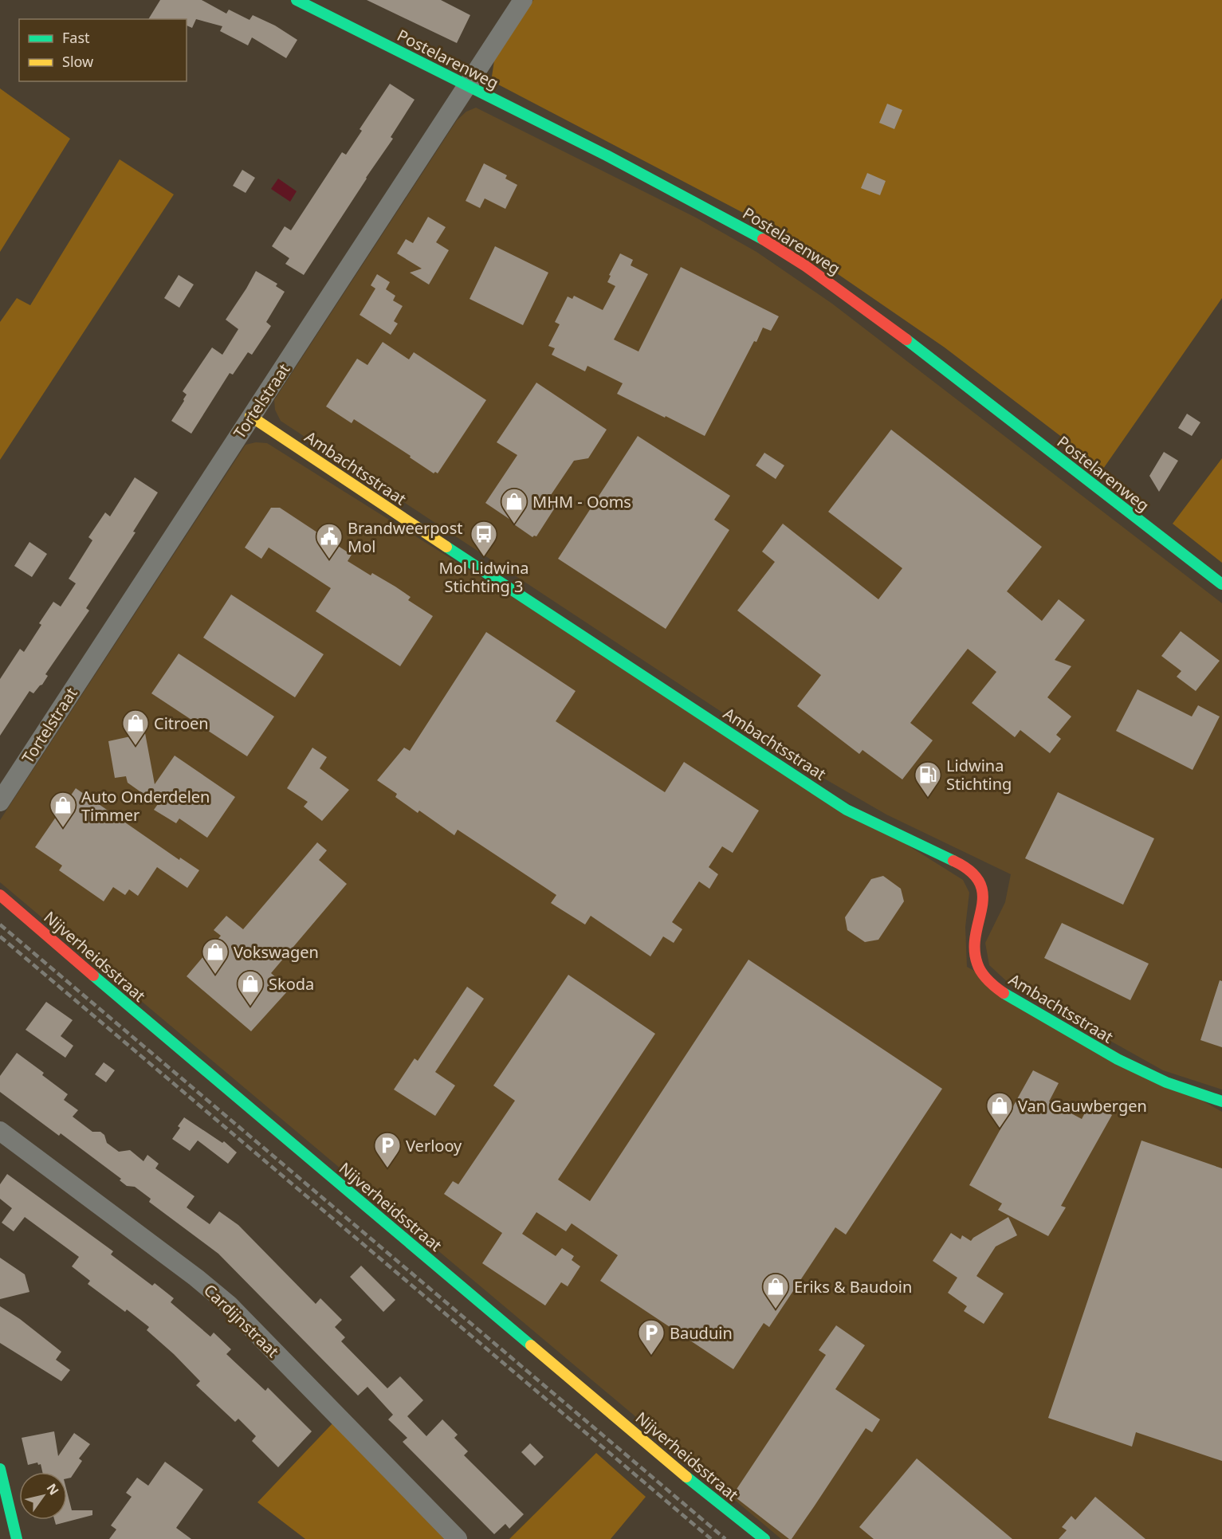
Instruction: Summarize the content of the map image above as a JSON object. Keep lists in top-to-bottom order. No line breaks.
{"streets":{"street":["Postelarenweg","Tortelstraat","Ambachtsstraat","Nijverheidsstraat","Cardijnstraat"]},"crossings":[["Postelarenweg","Tortelstraat"],["Tortelstraat","Ambachtsstraat"]],"places":{"shop":["MHM - Ooms","Citroen","Auto Onderdelen Timmer","Vokswagen","Skoda","Van Gauwbergen","Eriks & Baudoin"],"bus stop":["Mol Lidwina Stichting 3"],"public building":["Brandweerpost Mol"],"fuel station":["Lidwina Stichting"],"parking":["Verlooy","Bauduin"]},"legend":["Fast","Slow"],"north":"top right"}
